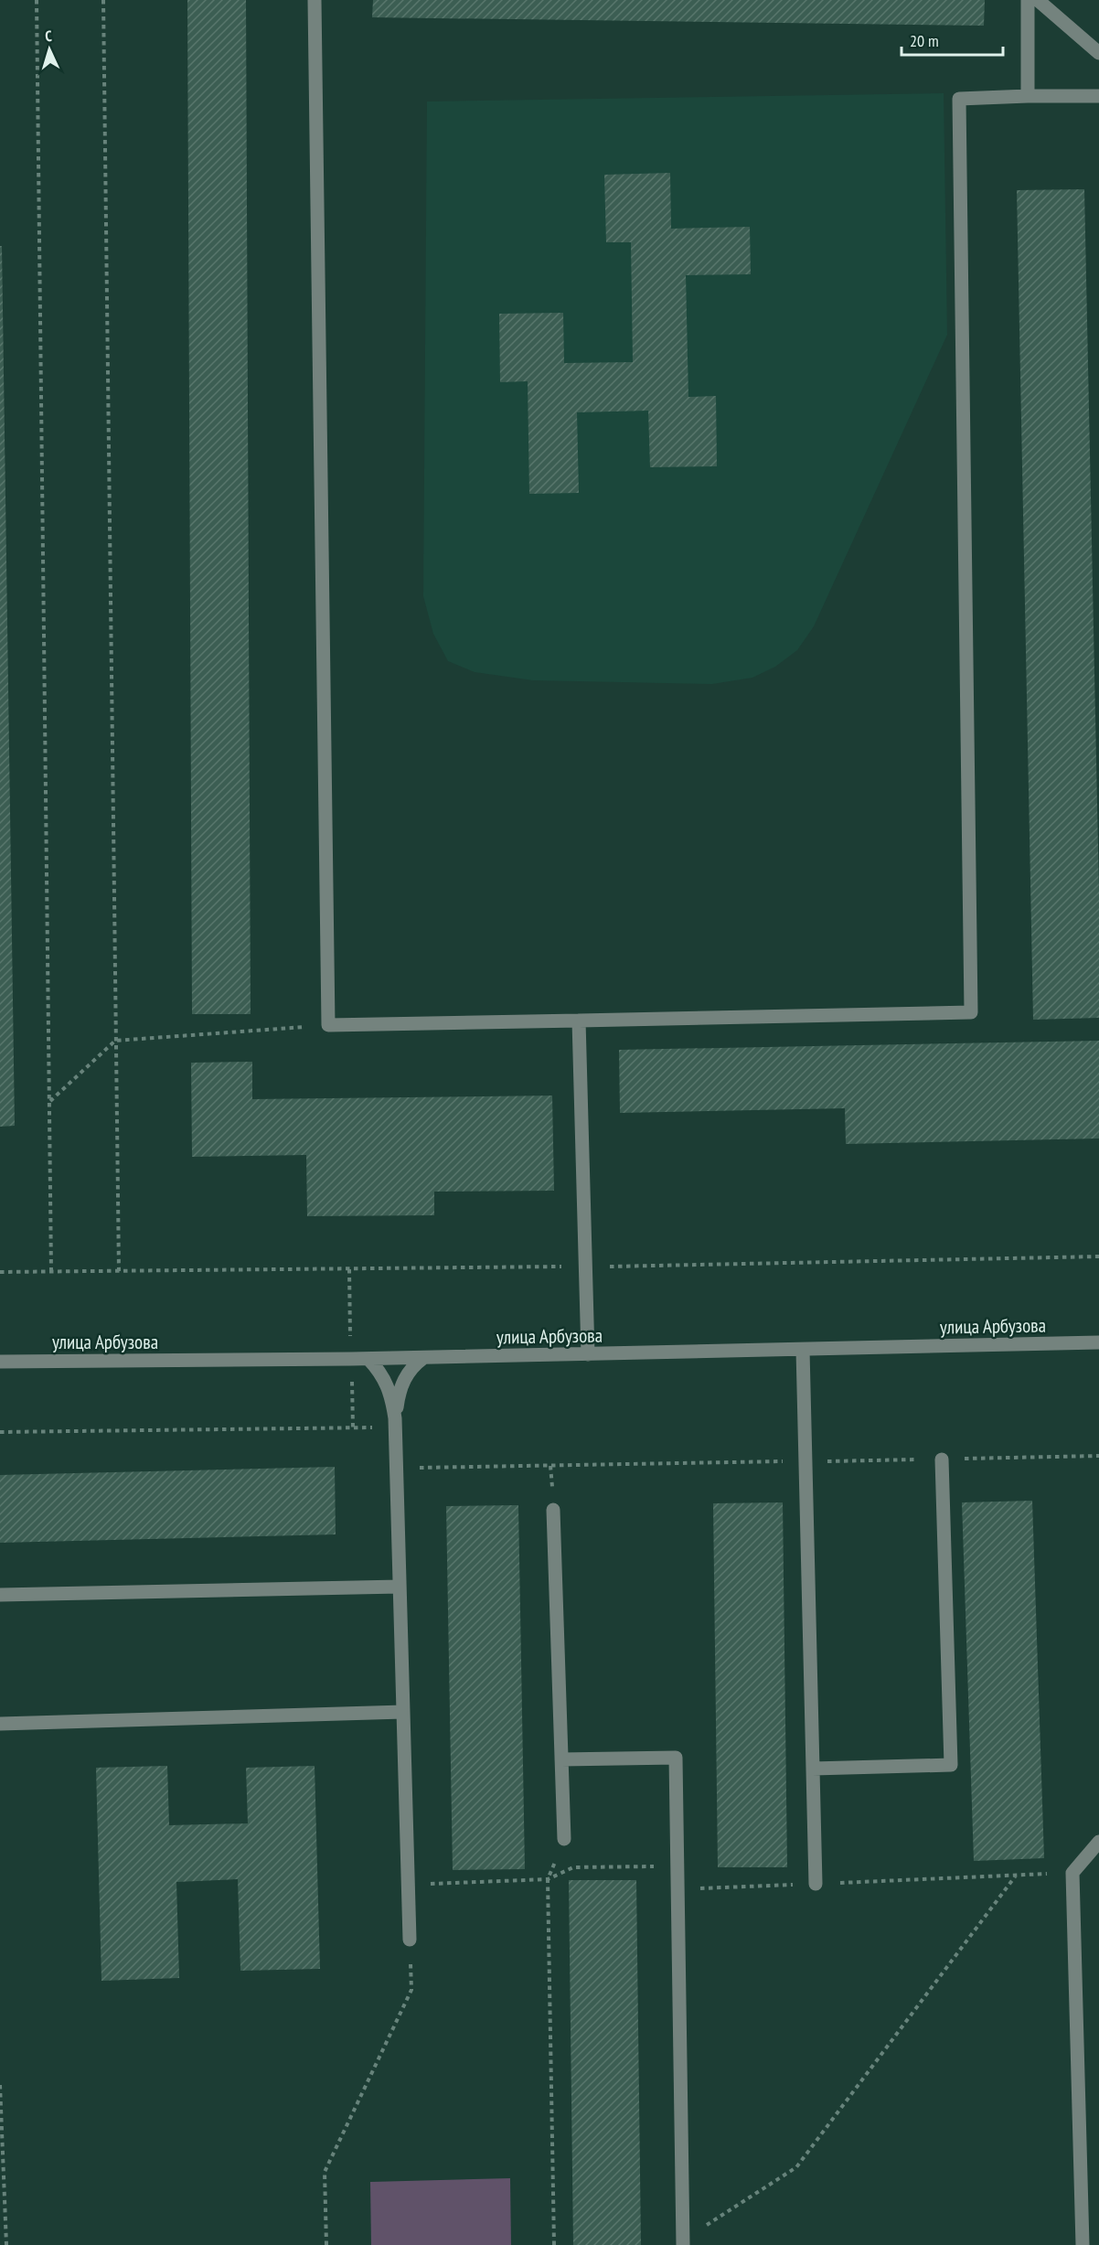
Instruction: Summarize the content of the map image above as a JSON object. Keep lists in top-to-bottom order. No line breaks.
{"streets":{"street":["улица Арбузова"]},"scale_bar":"20 m","north":"top"}
